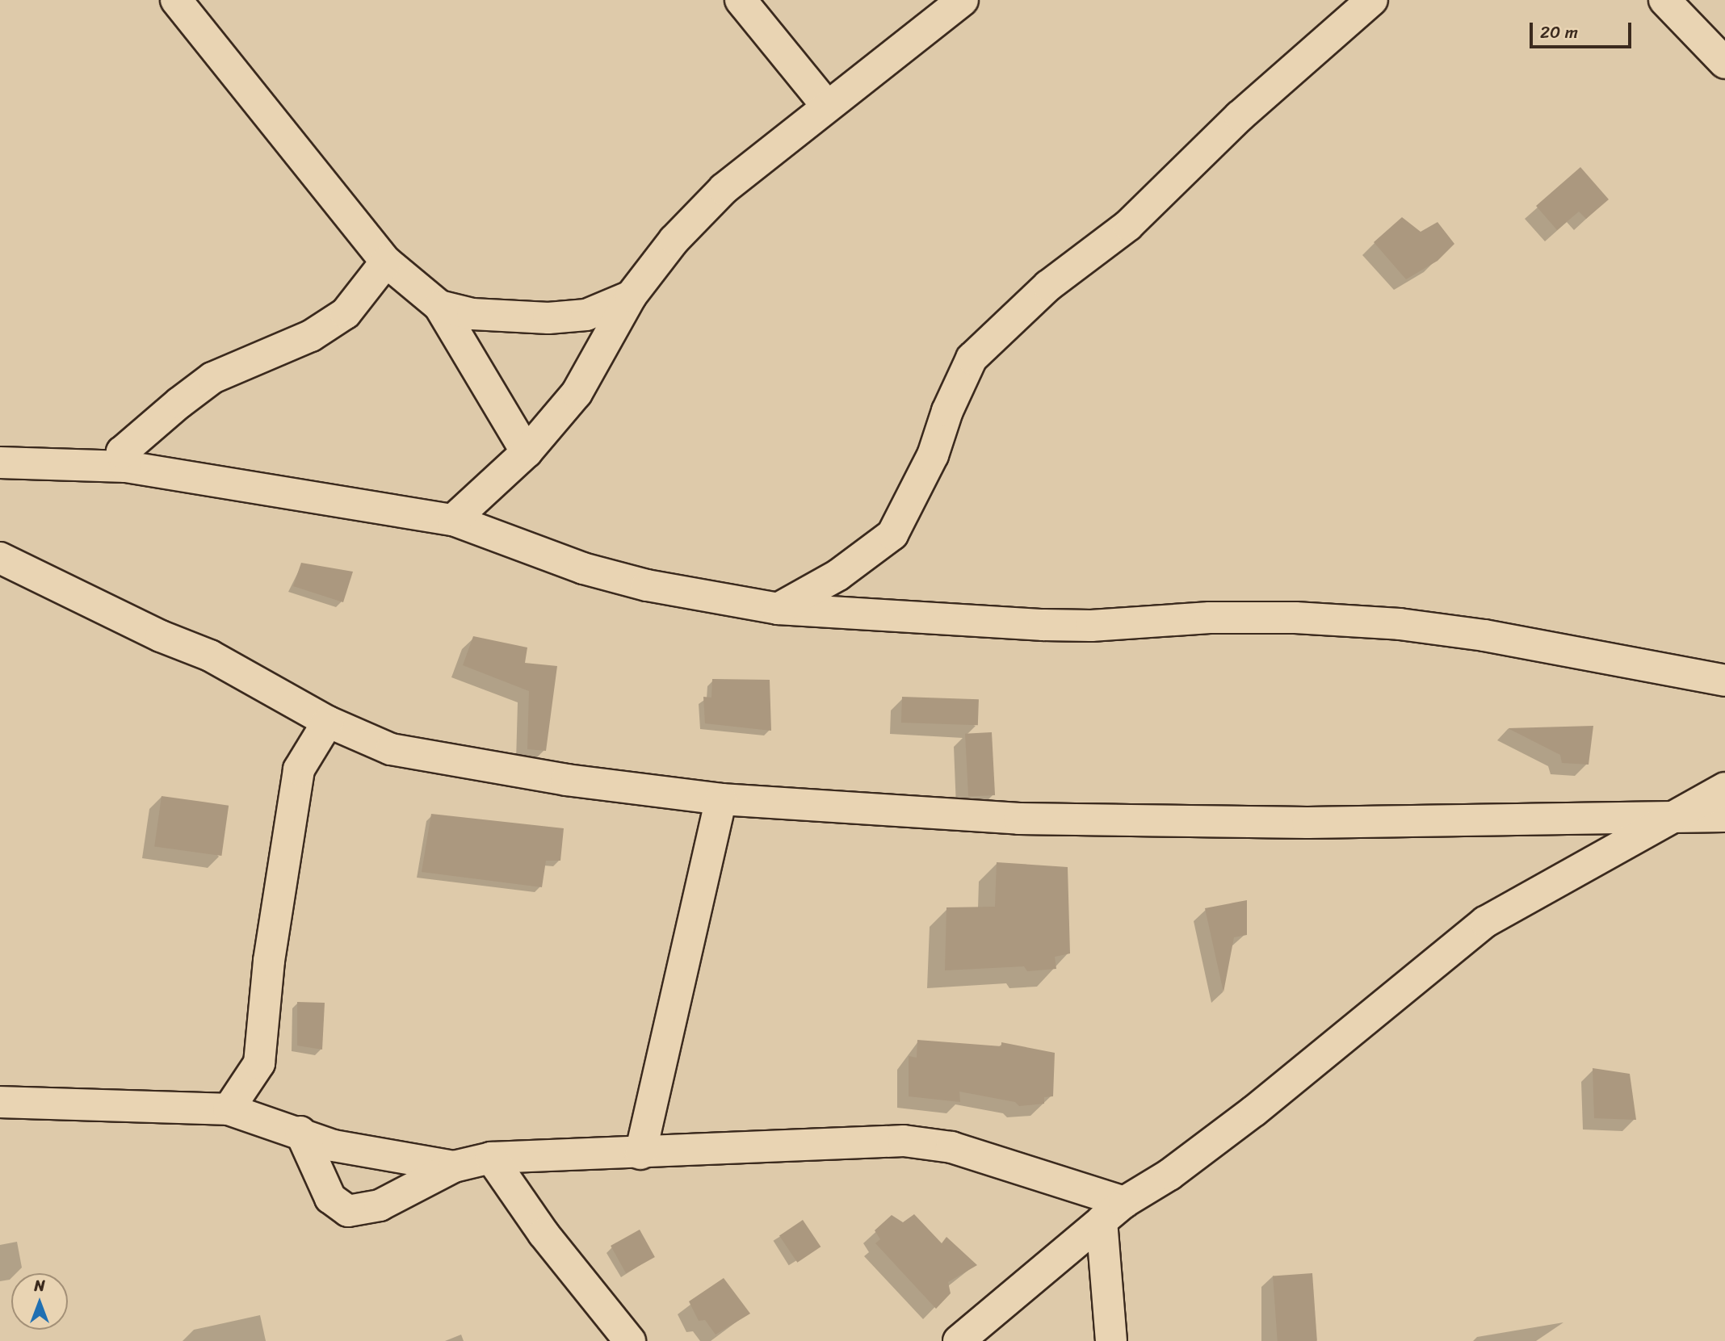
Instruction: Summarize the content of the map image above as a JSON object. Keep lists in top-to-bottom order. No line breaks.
{"scale_bar":"20 m","north":"top"}
